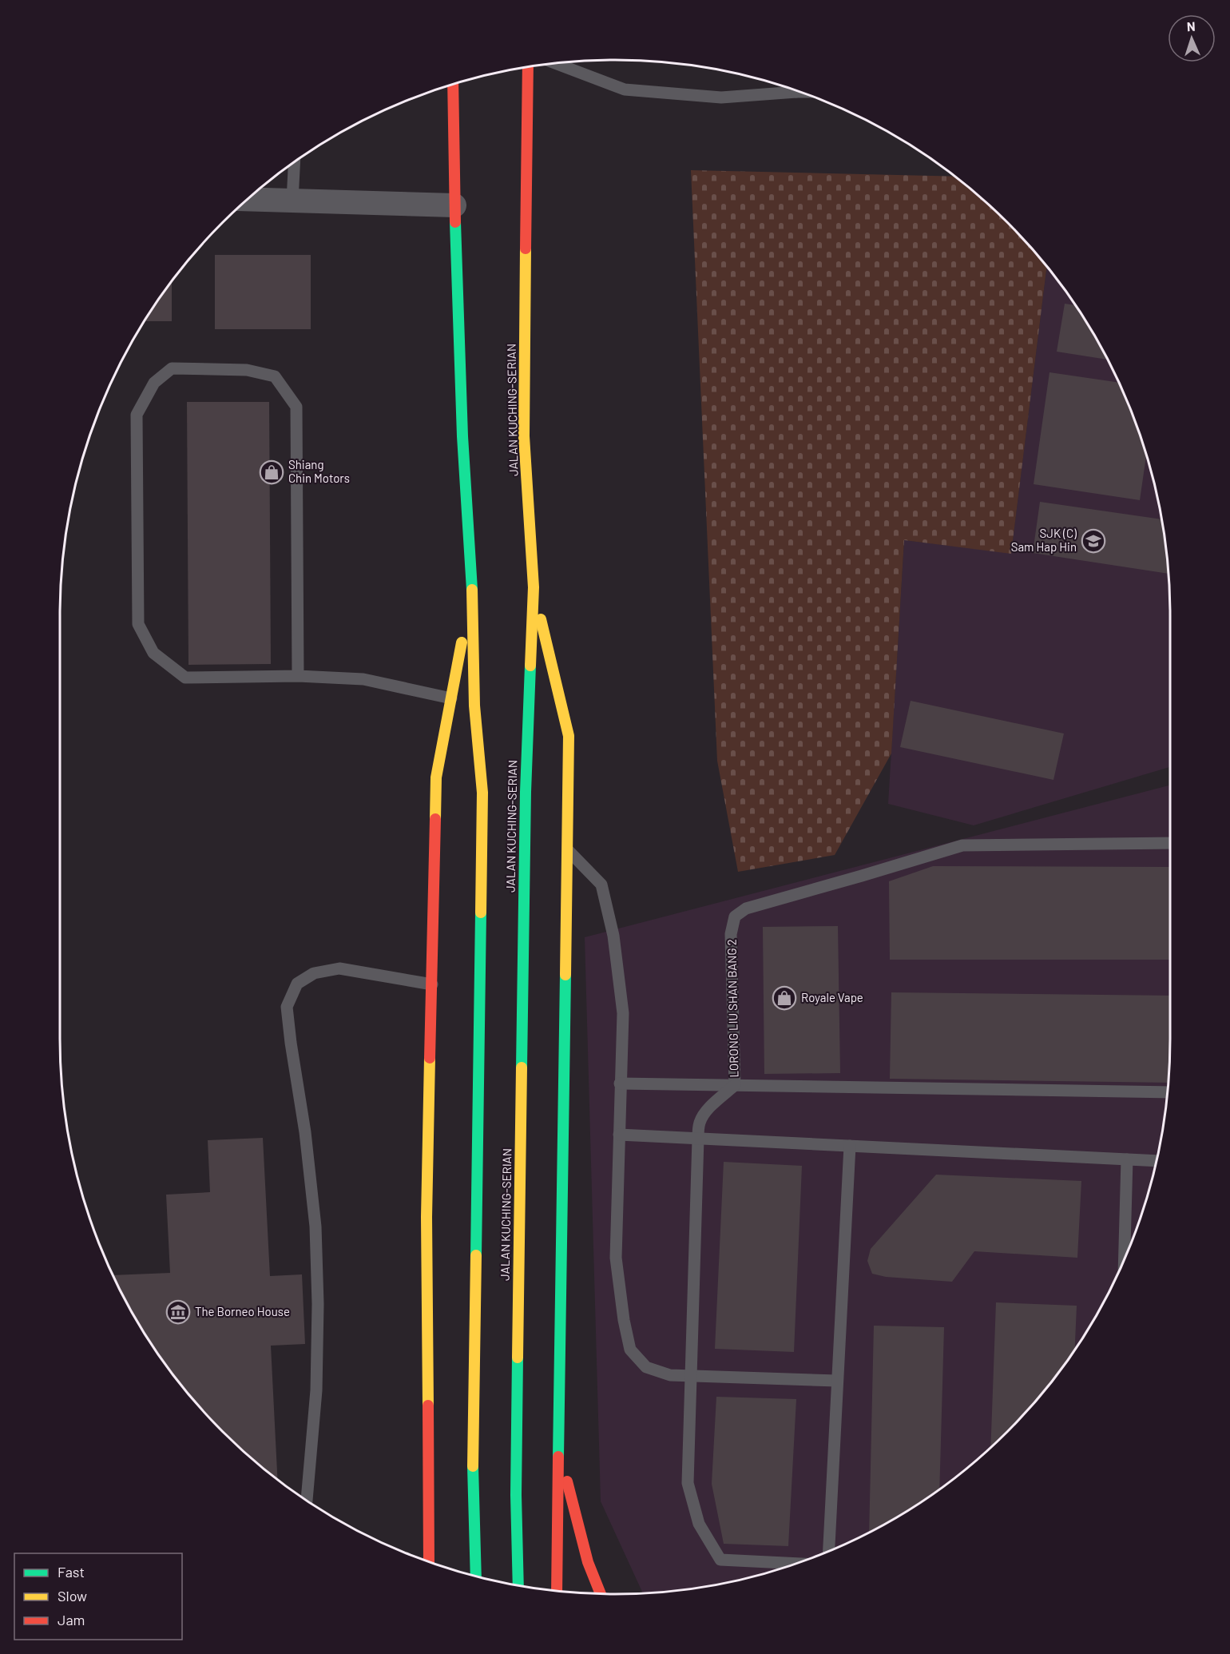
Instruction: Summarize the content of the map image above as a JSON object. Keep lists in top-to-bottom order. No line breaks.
{"streets":{"highway":["JALAN KUCHING-SERIAN"],"lane":["LORONG LIU SHAN BANG 2"]},"places":{"shop":["Shiang Chin Motors","Royale Vape"],"school or university":["SJK (C) Sam Hap Hin"],"museum":["The Borneo House"]},"legend":["Fast","Slow","Jam"],"north":"top"}
